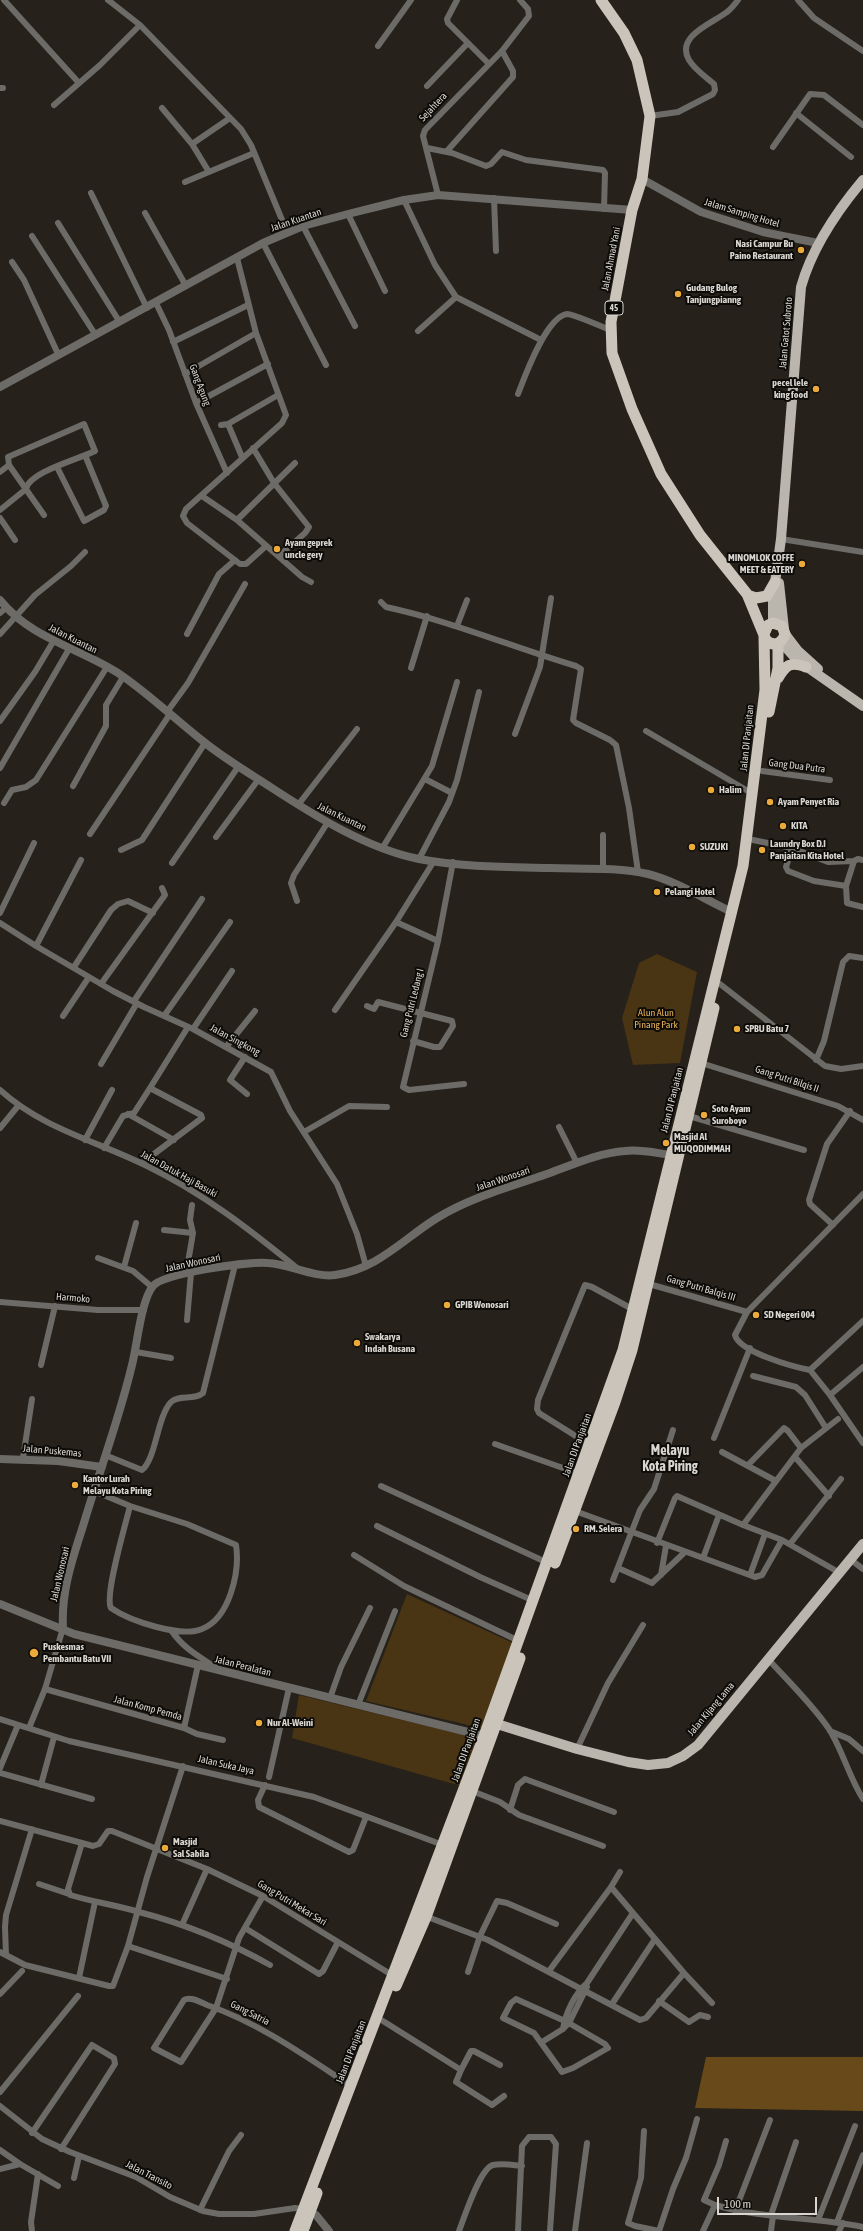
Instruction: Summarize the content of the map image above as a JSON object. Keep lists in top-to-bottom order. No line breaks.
{"streets":{"highway":["Jalan Ahmad Yani","45","Jalan DI Panjaitan"],"main road":["Jalan Gatot Subroto","Jalan Kijang Lama"],"street":["Sejahtera","Jalam Samping Hotel","Jalan Kuantan","Gang Agung","Gang Dua Putra","Gang Putri Ledang I","Jalan Singkong","Gang Putri Bilqis II","Jalan Datuk Haji Basuki","Jalan Wonosari","Gang Putri Balqis III","Harmoko","Jalan Puskemas","Jalan Peralatan","Jalan Komp Pemda","Jalan Suka Jaya","Gang Putri Mekar Sari","Gang Satria","Jalan Transito"]},"crossings":[["Sejahtera","Jalan Kuantan"],["Jalam Samping Hotel","Jalan Ahmad Yani"],["Jalam Samping Hotel","Jalan Gatot Subroto"],["Jalan Kuantan","Jalan Ahmad Yani"],["Jalan Kuantan","Gang Agung"],["Jalan Kuantan","Jalan DI Panjaitan"],["Jalan Kuantan","Gang Putri Ledang I"],["Jalan DI Panjaitan","Gang Dua Putra"],["Jalan DI Panjaitan","Gang Putri Bilqis II"],["Jalan DI Panjaitan","Jalan Wonosari"],["Jalan DI Panjaitan","Gang Putri Balqis III"],["Jalan DI Panjaitan","Jalan Peralatan"],["Jalan DI Panjaitan","Jalan Kijang Lama"],["Jalan DI Panjaitan","Jalan Suka Jaya"],["Jalan DI Panjaitan","Gang Putri Mekar Sari"],["Jalan DI Panjaitan","Gang Satria"],["Jalan DI Panjaitan","Jalan Transito"],["Jalan Singkong","Jalan Wonosari"],["Jalan Datuk Haji Basuki","Jalan Wonosari"],["Jalan Wonosari","Harmoko"],["Jalan Wonosari","Jalan Puskemas"],["Jalan Wonosari","Jalan Peralatan"],["Jalan Wonosari","Jalan Komp Pemda"],["Jalan Wonosari","Jalan Suka Jaya"],["Jalan Peralatan","Jalan Komp Pemda"]],"districts":["Melayu Kota Piring"],"parks":["Alun Alun Pinang Park"],"places":["Nasi Campur Bu Paino Restaurant","Gudang Bulog Tanjungpianng","pecel lele king food","Ayam geprek uncle gery","MINOMLOK COFFE MEET & EATERY","Halim","Ayam Penyet Ria","KITA","SUZUKI","Laundry Box D.I Panjaitan Kita Hotel","Pelangi Hotel","SPBU Batu 7","Soto Ayam Suroboyo","Masjid Al MUQODIMMAH","GPIB Wonosari","SD Negeri 004","Swakarya Indah Busana","Kantor Lurah Melayu Kota Piring","RM. Selera","Puskesmas Pembantu Batu VII","Nur Al-Weini","Masjid Sal Sabila"],"scale_bar":"100 m"}
